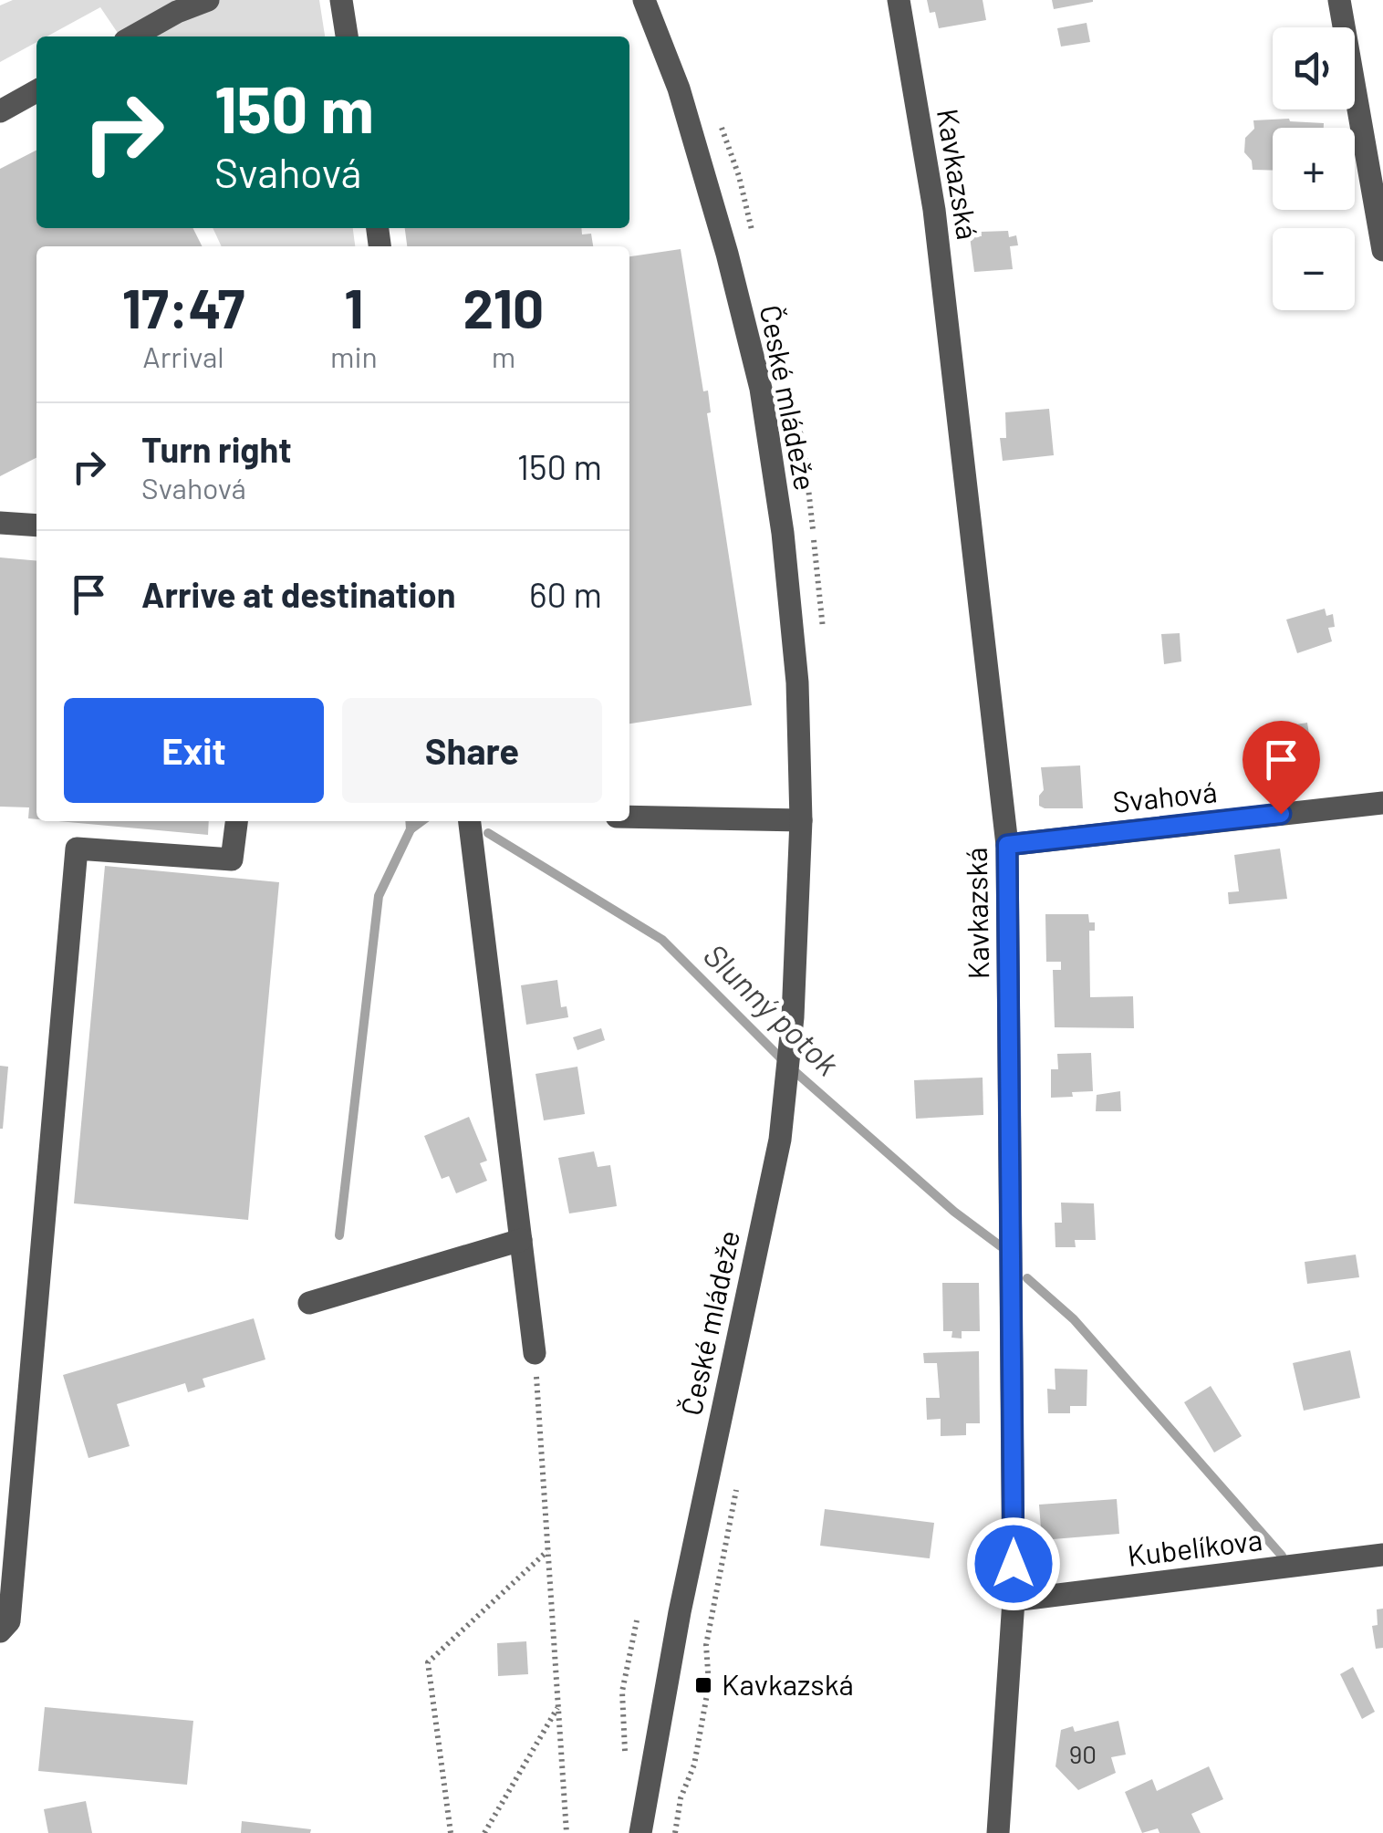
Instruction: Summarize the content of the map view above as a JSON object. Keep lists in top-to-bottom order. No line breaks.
{"streets":{"street":["Kavkazská","České mládeže","Svahová","Kubelíkova"]},"crossings":[["Kavkazská","Svahová"],["Kavkazská","Kubelíkova"]],"water":["Slunný potok"],"places":{"transit":["Kavkazská"]},"house_numbers":["90"],"page":{"map_buttons":["+","−"],"turn":["150 m","Svahová"],"eta":["17:47","Arrival","1","min","210","m"],"list":[{"name":"Turn right","note":"Svahová","value":"150 m"},{"name":"Arrive at destination","value":"60 m"}],"buttons":["Exit","Share"]}}
